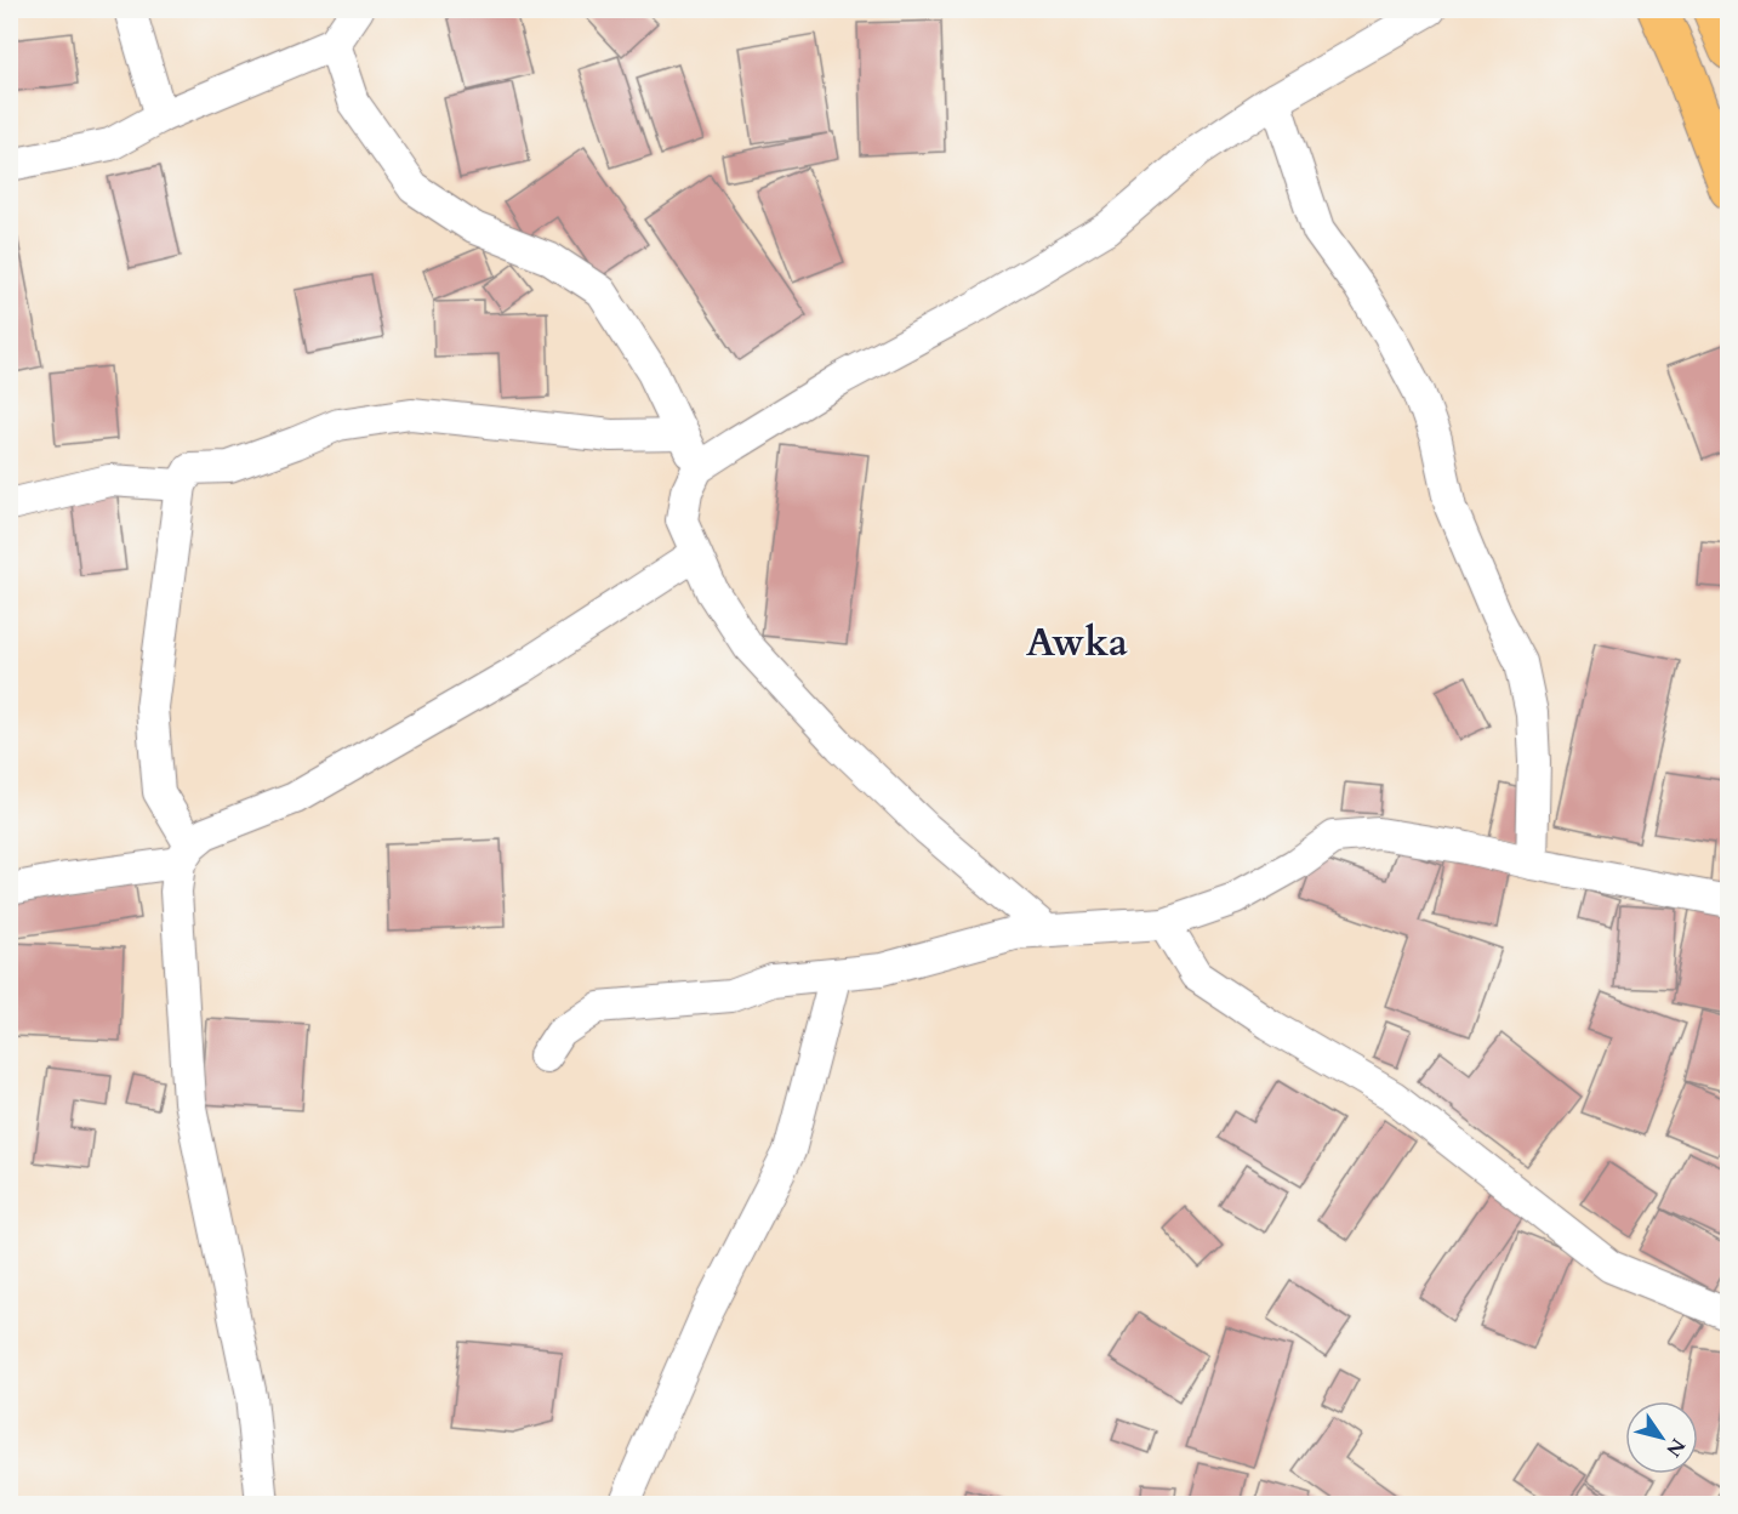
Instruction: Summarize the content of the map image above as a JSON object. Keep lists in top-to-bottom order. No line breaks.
{"districts":["Awka"],"north":"bottom right"}
